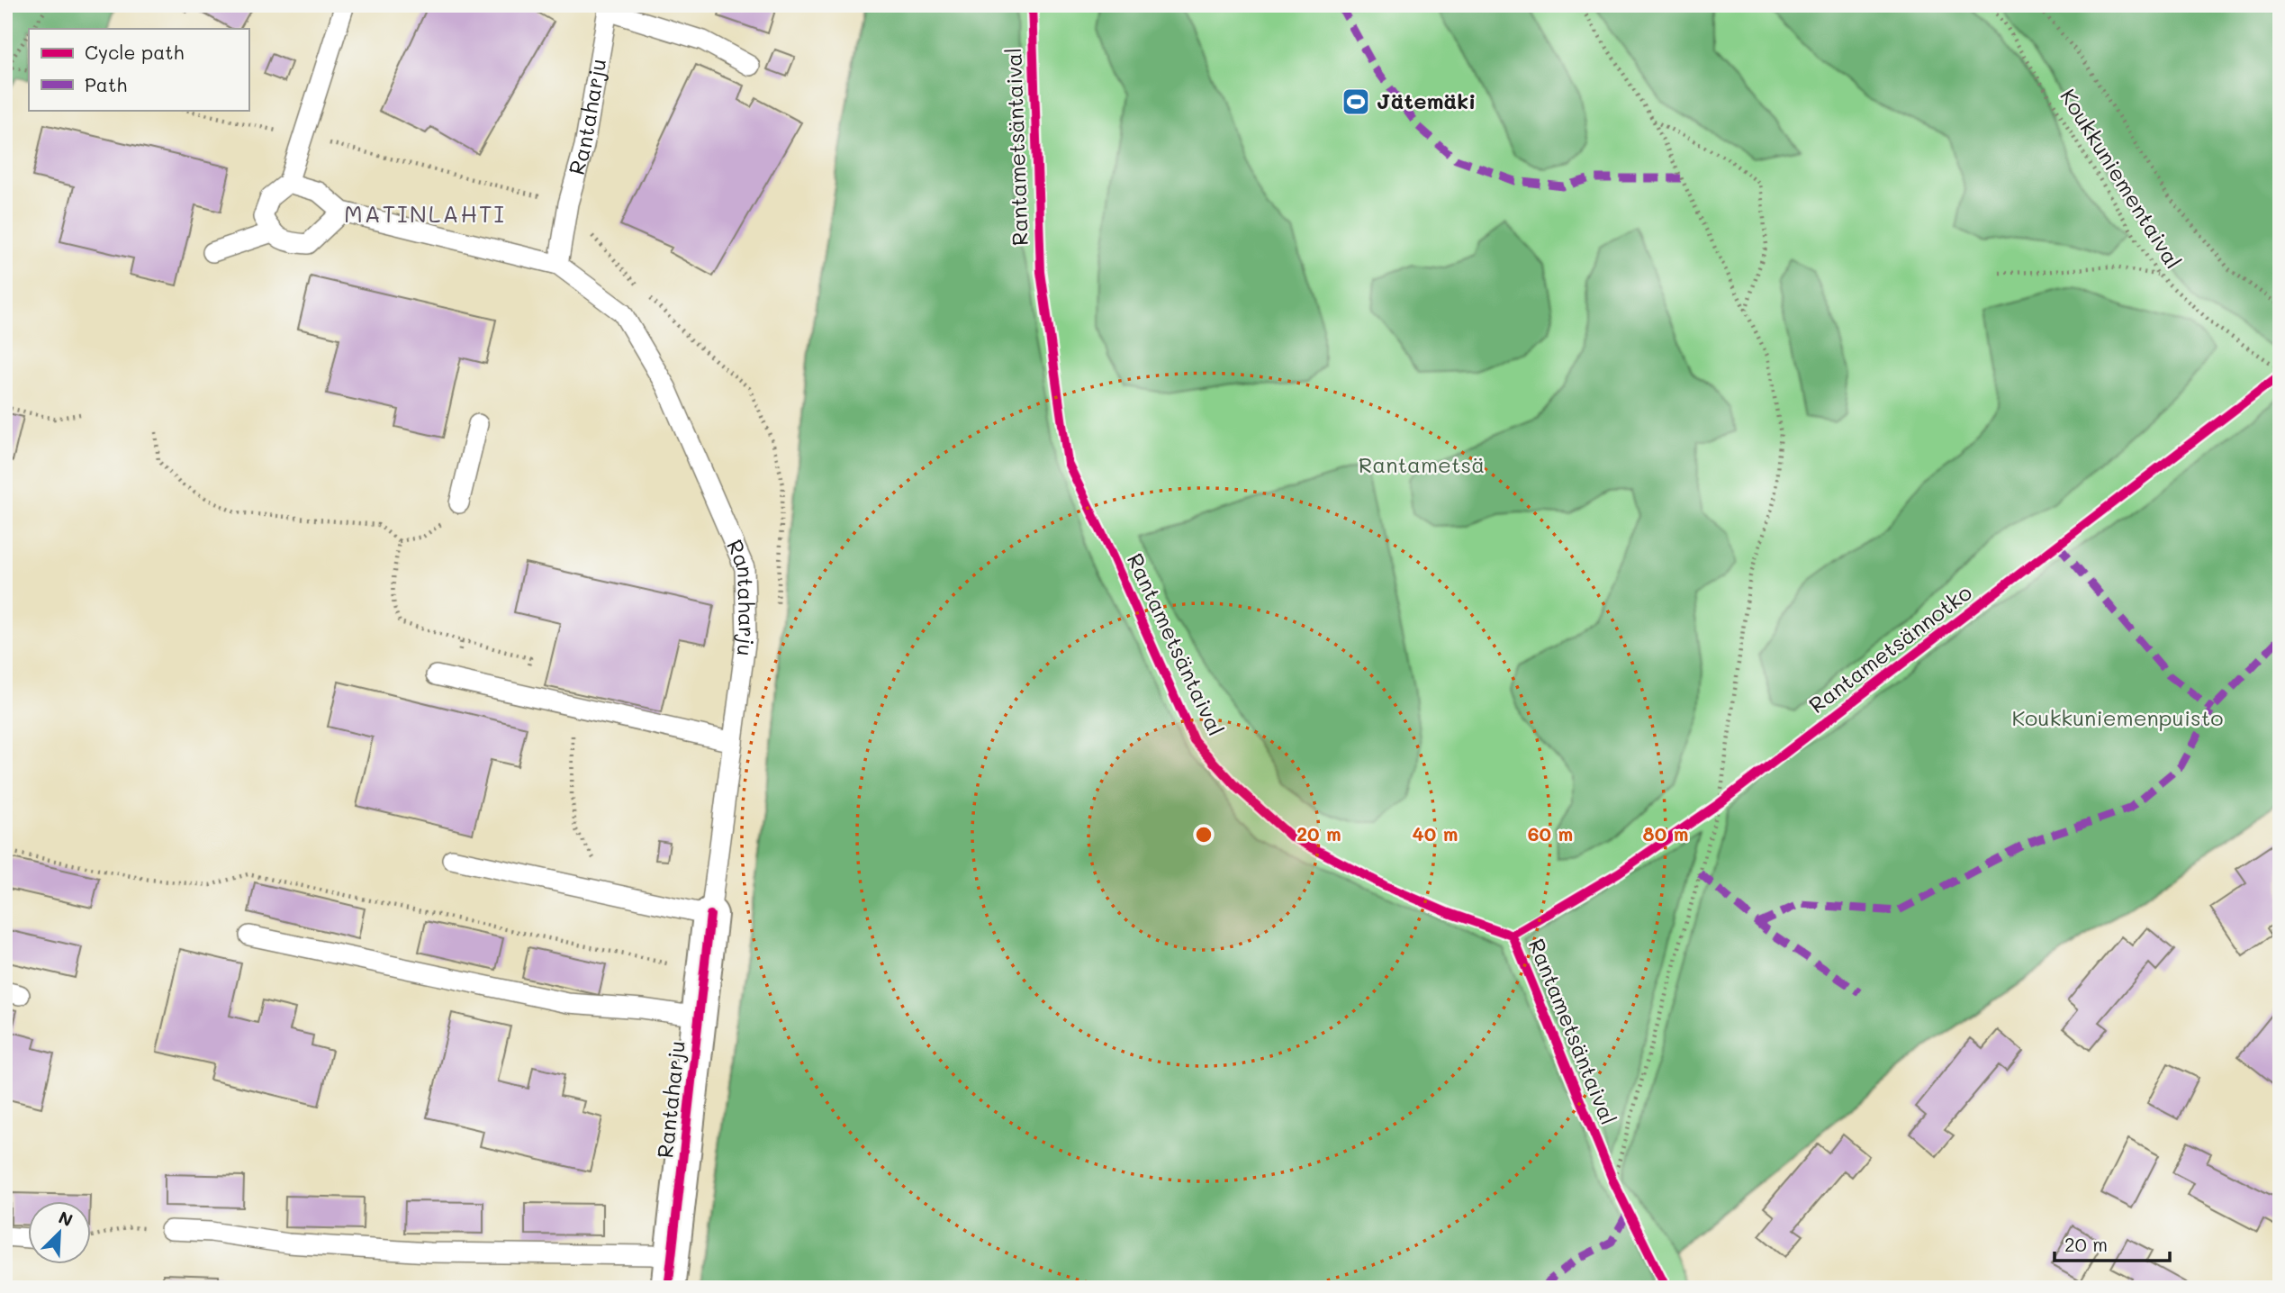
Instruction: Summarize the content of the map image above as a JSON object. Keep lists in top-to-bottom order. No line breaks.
{"streets":{"street":["Rantaharju"],"path":["Koukkuniementaival"],"cycle path":["Rantametsäntaival","Rantametsännotko"]},"districts":["MATINLAHTI"],"parks":["Rantametsä","Koukkuniemenpuisto"],"places":{"sports":["Jätemäki"]},"legend":["Cycle path","Path"],"scale_bar":"20 m","north":"top right","rings":["20 m","40 m","60 m","80 m"]}
